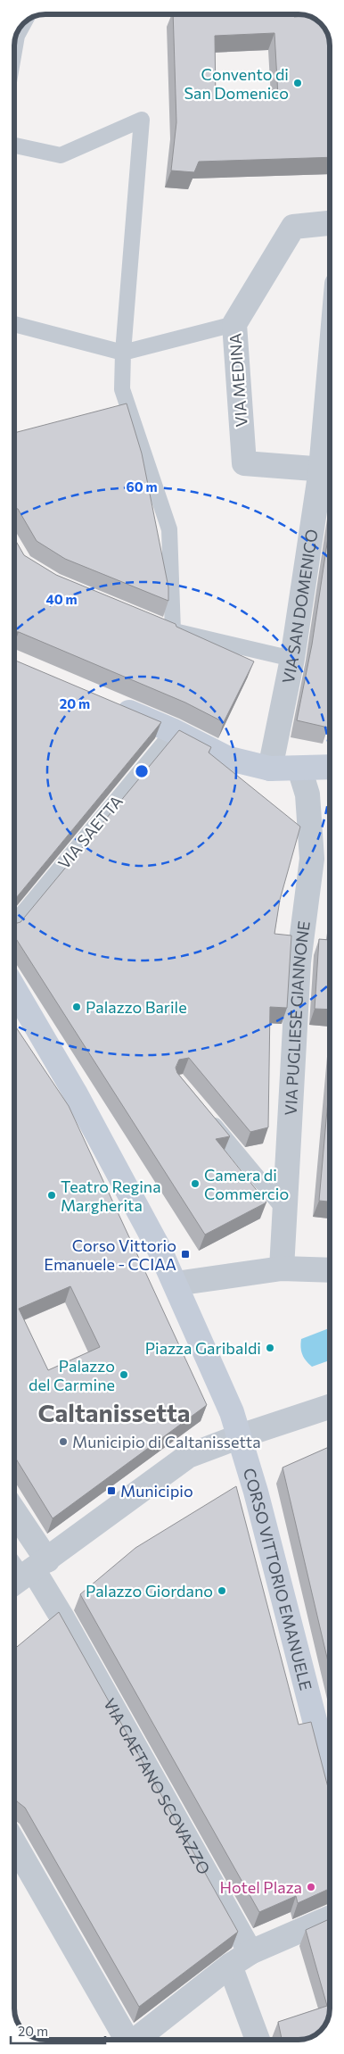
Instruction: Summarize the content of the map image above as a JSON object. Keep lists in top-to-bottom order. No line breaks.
{"streets":{"street":["VIA MEDINA","VIA SAN DOMENICO","VIA PUGLIESE GIANNONE","CORSO VITTORIO EMANUELE","VIA GAETANO SCOVAZZO"],"lane":["VIA SAETTA"]},"crossings":[["VIA MEDINA","VIA SAN DOMENICO"]],"districts":["Caltanissetta"],"places":{"other":["Convento di San Domenico","Palazzo Barile","Camera di Commercio","Teatro Regina Margherita","Piazza Garibaldi","Palazzo del Carmine","Municipio di Caltanissetta","Palazzo Giordano","Hotel Plaza"],"transit":["Corso Vittorio Emanuele - CCIAA","Municipio"]},"scale_bar":"20 m","rings":["60 m","40 m","20 m"]}
